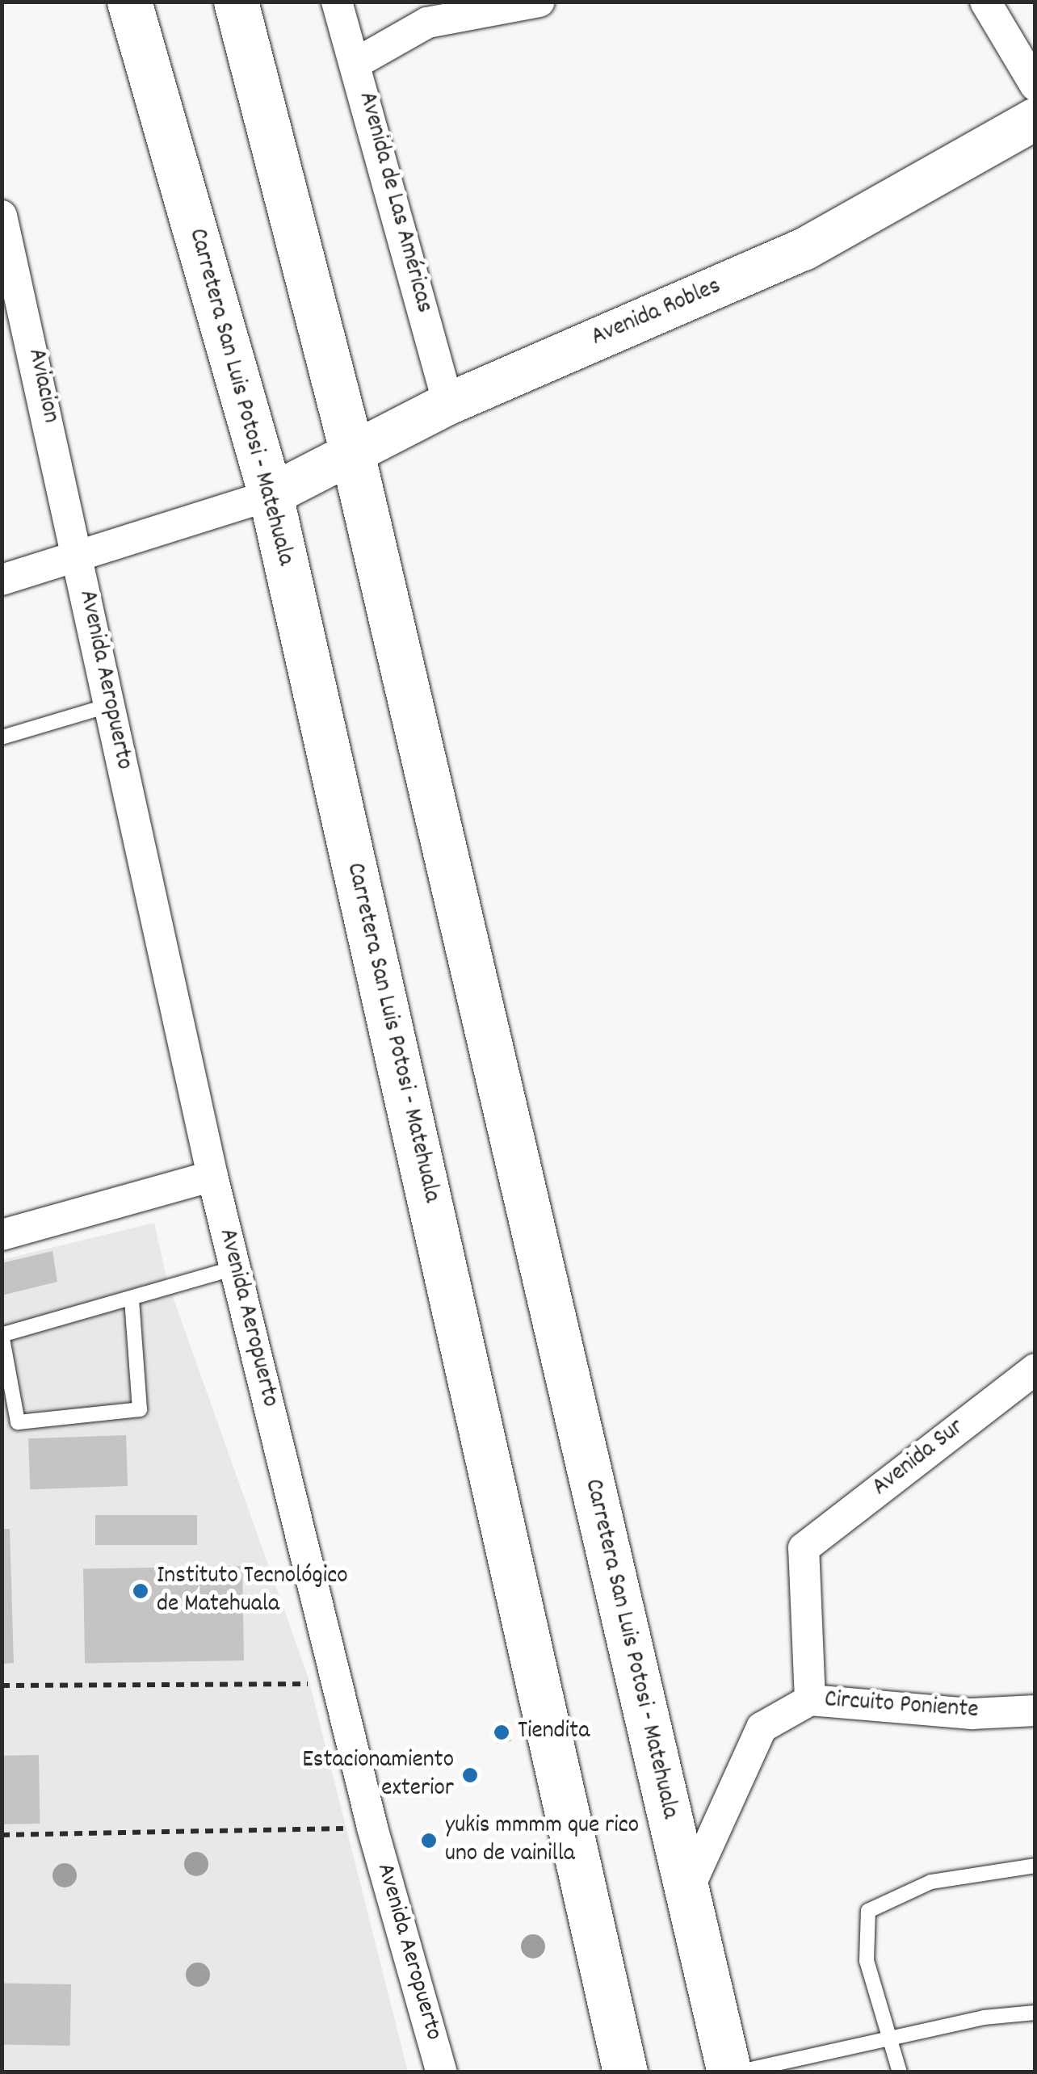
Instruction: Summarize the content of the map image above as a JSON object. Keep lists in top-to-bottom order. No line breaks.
{"streets":{"highway":["Carretera San Luis Potosi - Matehuala"],"main road":["Avenida Robles"],"street":["Avenida de Las Américas","Aviacion","Avenida Aeropuerto","Avenida Sur","Circuito Poniente"]},"crossings":[["Avenida de Las Américas","Avenida Robles"],["Avenida Robles","Carretera San Luis Potosi - Matehuala"],["Aviacion","Avenida Aeropuerto"],["Carretera San Luis Potosi - Matehuala","Circuito Poniente"],["Avenida Sur","Circuito Poniente"]],"places":["Instituto Tecnológico de Matehuala","Tiendita","Estacionamiento exterior","yukis mmmm que rico uno de vainilla"]}
